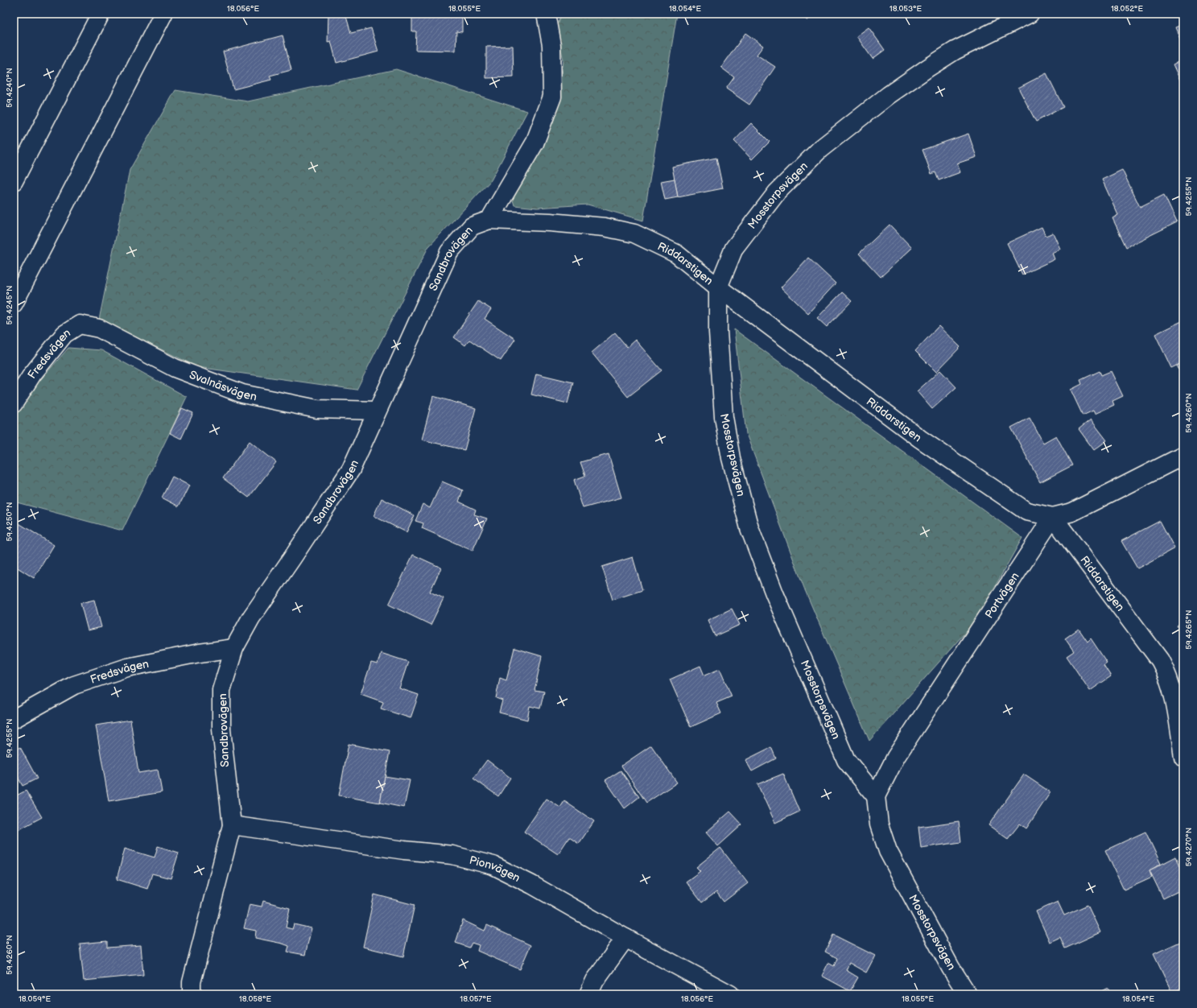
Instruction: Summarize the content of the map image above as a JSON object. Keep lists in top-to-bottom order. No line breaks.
{"streets":{"main road":["Mosstorpsvägen","Sandbrovägen","Riddarstigen","Fredsvägen","Svalnäsvägen","Portvägen","Pionvägen"]},"crossings":[["Mosstorpsvägen","Riddarstigen"],["Mosstorpsvägen","Portvägen"],["Sandbrovägen","Riddarstigen"],["Sandbrovägen","Fredsvägen"],["Sandbrovägen","Svalnäsvägen"],["Sandbrovägen","Pionvägen"],["Riddarstigen","Portvägen"],["Fredsvägen","Svalnäsvägen"]],"coordinates":["18.056°E","18.055°E","18.054°E","18.053°E","18.052°E","59.4240°N","59.4255°N","59.4245°N","59.4260°N","59.4250°N","59.4265°N","59.4270°N","18.059°E","18.058°E","18.057°E"]}
